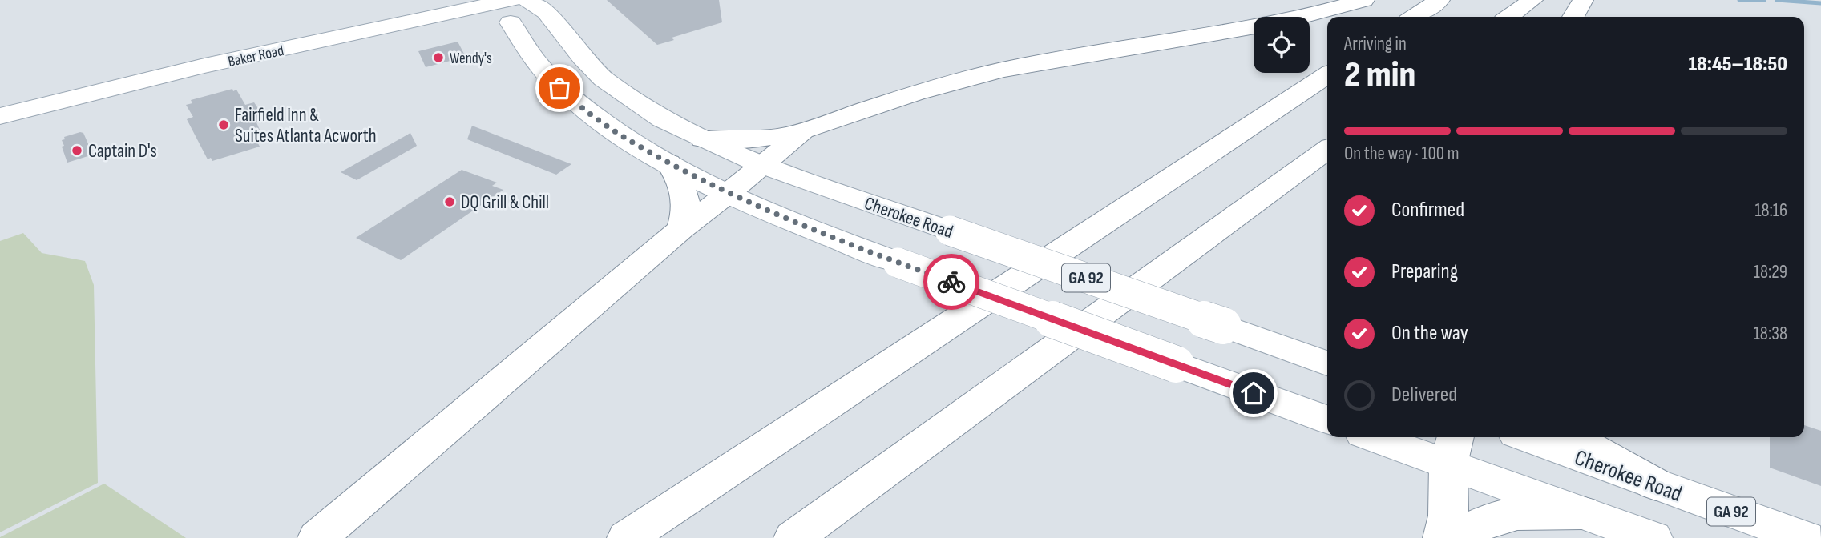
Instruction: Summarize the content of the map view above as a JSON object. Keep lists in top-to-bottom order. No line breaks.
{"streets":{"main road":["Baker Road","Cherokee Road","GA 92"]},"places":["Wendy's","Fairfield Inn & Suites Atlanta Acworth","Captain D's","DQ Grill & Chill"],"page":{"heading":["2 min","Arriving in","18:45–18:50"],"bar":"On the way · 100 m","list":[["Confirmed","18:16"],["Preparing","18:29"],["On the way","18:38"],"Delivered"]}}
